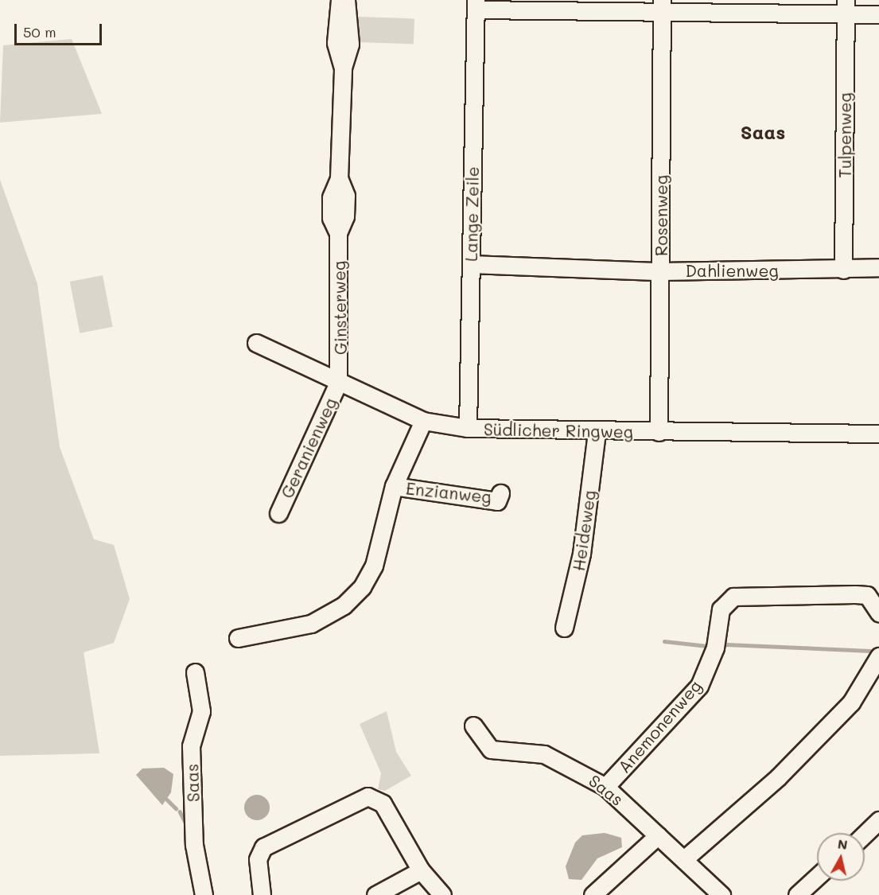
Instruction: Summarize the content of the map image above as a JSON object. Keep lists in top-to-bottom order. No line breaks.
{"streets":{"street":["Tulpenweg","Lange Zeile","Rosenweg","Dahlienweg","Ginsterweg","Südlicher Ringweg","Geranienweg","Enzianweg","Heideweg","Anemonenweg","Saas"]},"crossings":[["Tulpenweg","Dahlienweg"],["Lange Zeile","Dahlienweg"],["Lange Zeile","Südlicher Ringweg"],["Rosenweg","Dahlienweg"],["Rosenweg","Südlicher Ringweg"],["Ginsterweg","Südlicher Ringweg"],["Ginsterweg","Geranienweg"],["Südlicher Ringweg","Geranienweg"],["Südlicher Ringweg","Heideweg"],["Anemonenweg","Saas"]],"districts":["Saas"],"scale_bar":"50 m","north":"top"}
